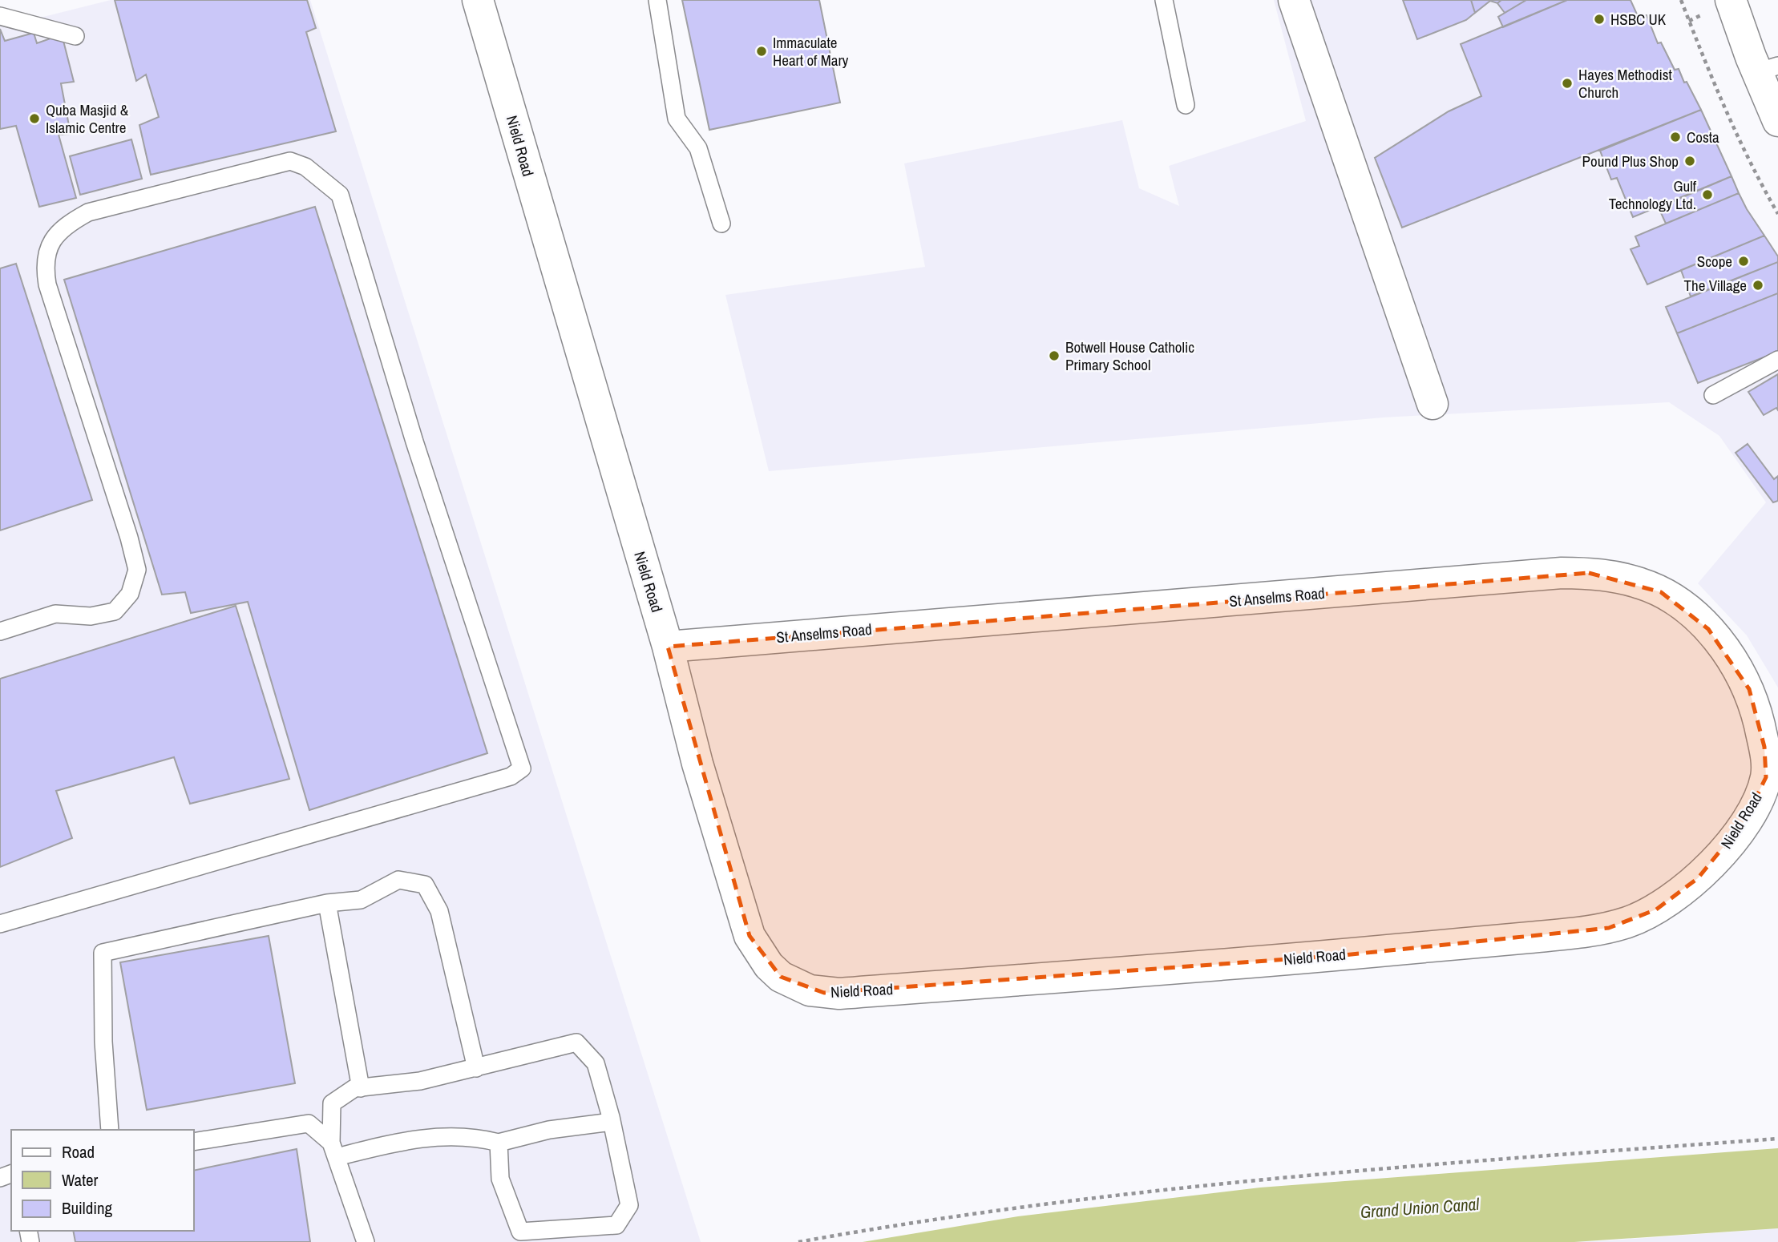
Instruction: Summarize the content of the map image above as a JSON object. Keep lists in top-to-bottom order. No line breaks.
{"streets":{"street":["Nield Road","St Anselms Road"]},"crossings":[["Nield Road","St Anselms Road"]],"water":["Grand Union Canal"],"places":["HSBC UK","Immaculate Heart of Mary","Hayes Methodist Church","Quba Masjid & Islamic Centre","Costa","Pound Plus Shop","Gulf Technology Ltd.","Scope","The Village","Botwell House Catholic Primary School"],"legend":["Road","Water","Building"]}
